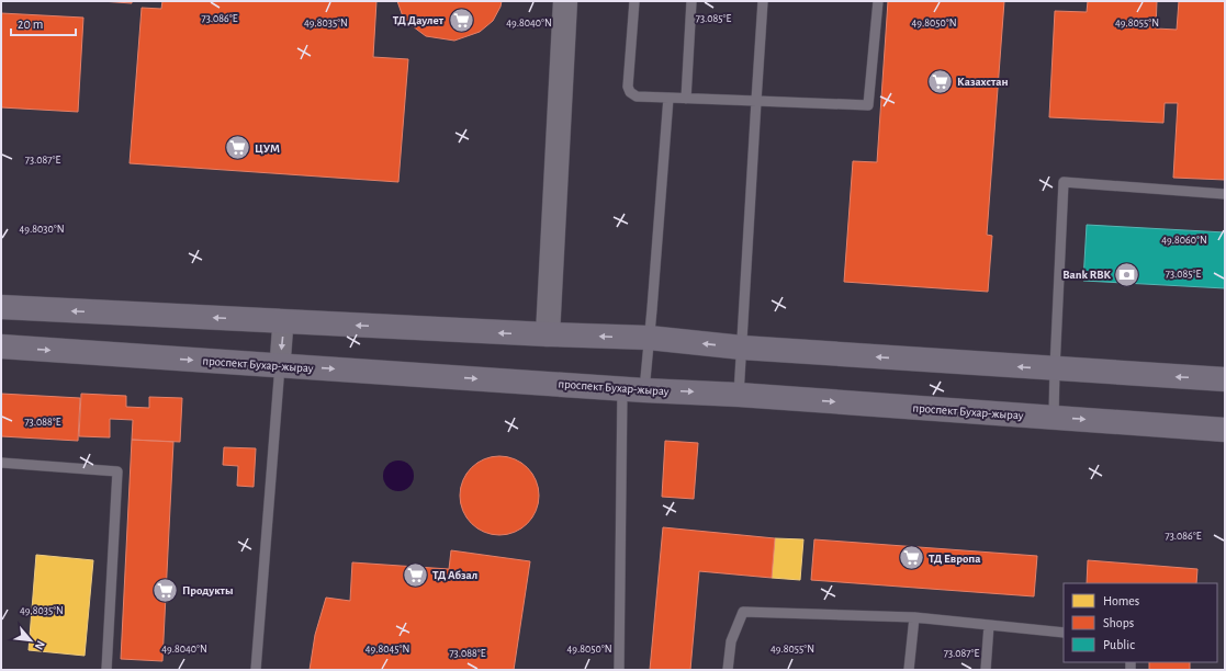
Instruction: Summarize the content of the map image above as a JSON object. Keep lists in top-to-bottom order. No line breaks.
{"streets":{"main road":["проспект Бухар-жырау"]},"places":{"supermarket":["ТД Даулет","Казахстан","ЦУМ","ТД Европа","ТД Абзал","Продукты"],"bank":["Bank RBK"]},"legend":["Homes","Shops","Public"],"scale_bar":"20 m","north":"bottom right","coordinates":["73.086°E","73.085°E","49.8035°N","49.8040°N","49.8050°N","49.8055°N","73.087°E","49.8030°N","49.8060°N","73.088°E","49.8045°N"]}
